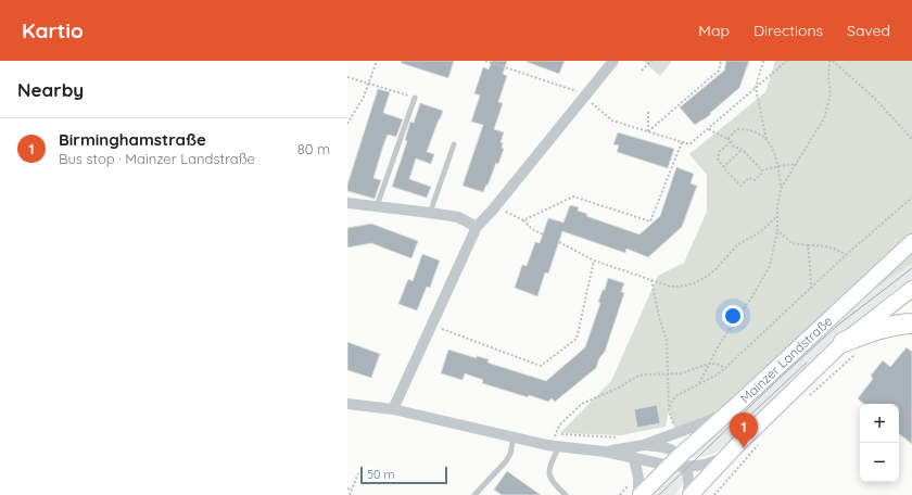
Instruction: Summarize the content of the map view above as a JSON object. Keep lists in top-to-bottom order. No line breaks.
{"streets":{"main road":["Mainzer Landstraße"]},"scale_bar":"50 m","page":{"header":"Kartio","nav":["Map","Directions","Saved"],"heading":"Nearby","list":[{"mark":"1","name":"Birminghamstraße","note":"Bus stop · Mainzer Landstraße","value":"80 m"}],"map_buttons":["+","−"],"pins":"1","scale":"50 m"}}
